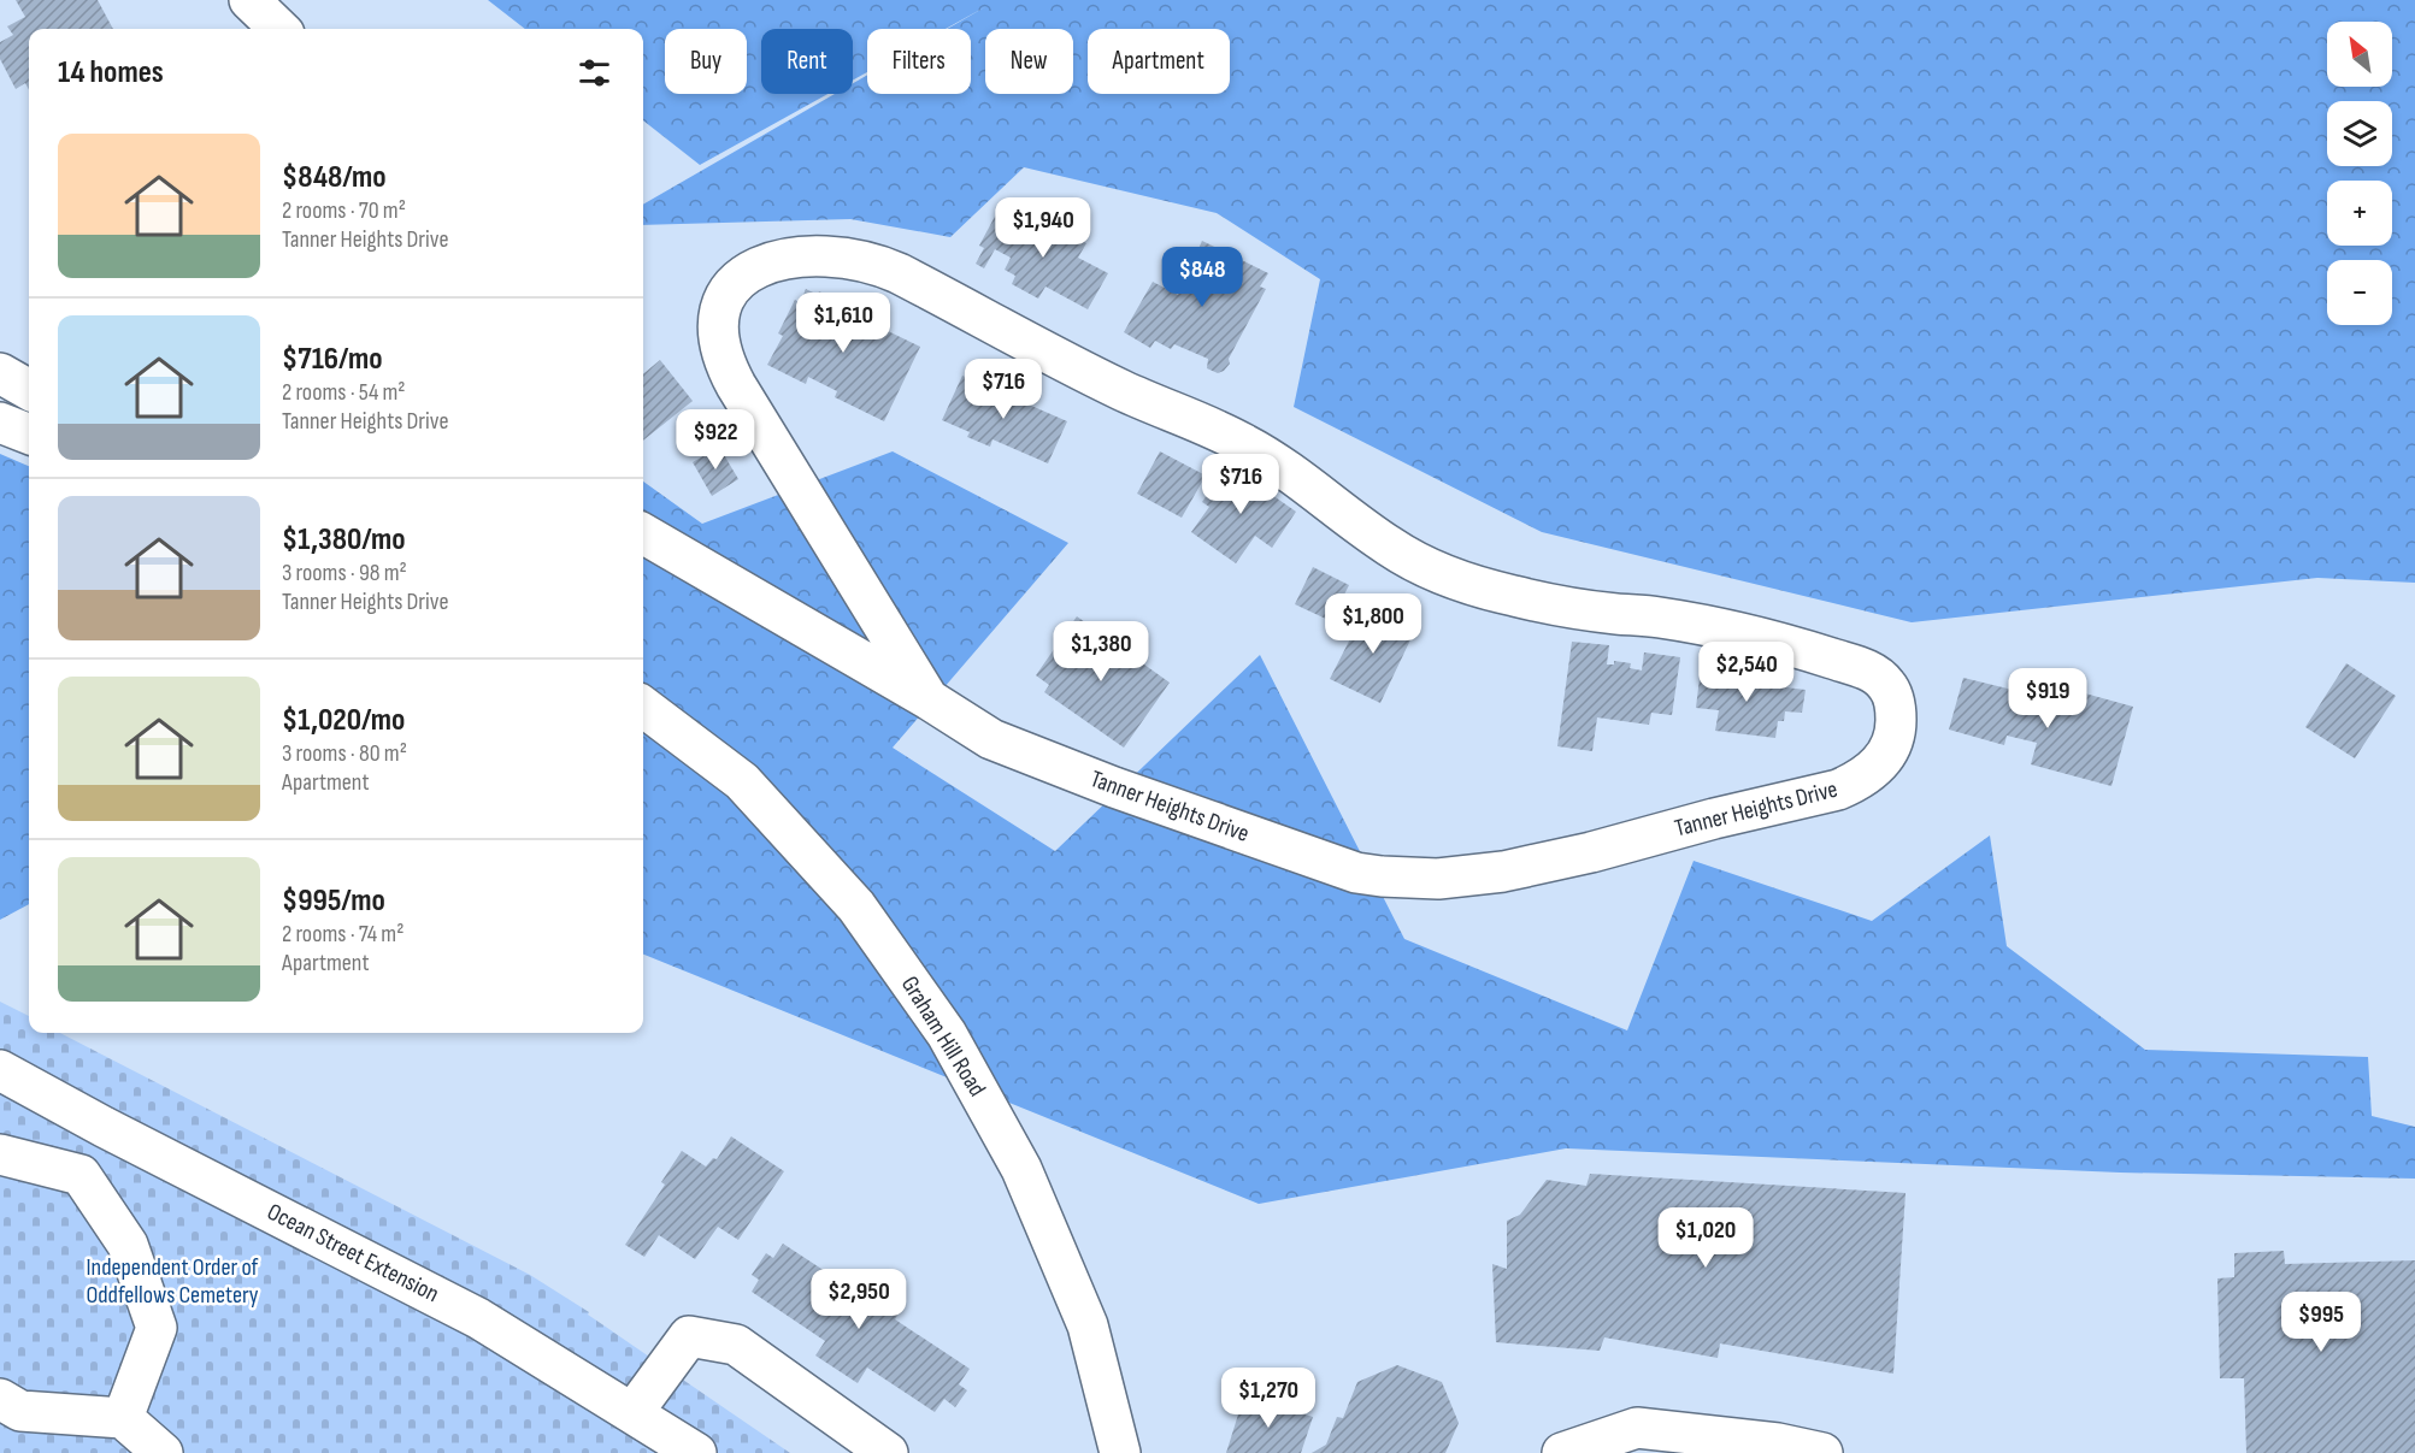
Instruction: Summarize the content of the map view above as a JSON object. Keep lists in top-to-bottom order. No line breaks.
{"streets":{"street":["Tanner Heights Drive","Graham Hill Road","Ocean Street Extension"]},"parks":["Independent Order of Oddfellows Cemetery"],"north":"top left","page":{"map_buttons":["+","−"],"chip":["Buy","Rent","Filters","New","Apartment"],"heading":"14 homes","list":[{"name":"$848/mo","note":"2 rooms · 70 m² · Tanner Heights Drive"},{"name":"$716/mo","note":"2 rooms · 54 m² · Tanner Heights Drive"},{"name":"$1,380/mo","note":"3 rooms · 98 m² · Tanner Heights Drive"},{"name":"$1,020/mo","note":"3 rooms · 80 m² · Apartment"},{"name":"$995/mo","note":"2 rooms · 74 m² · Apartment"}],"price":["$1,940","$848","$1,610","$716","$922","$716","$1,800","$1,380","$2,540","$919","$1,020","$2,950","$995","$1,270"]}}
